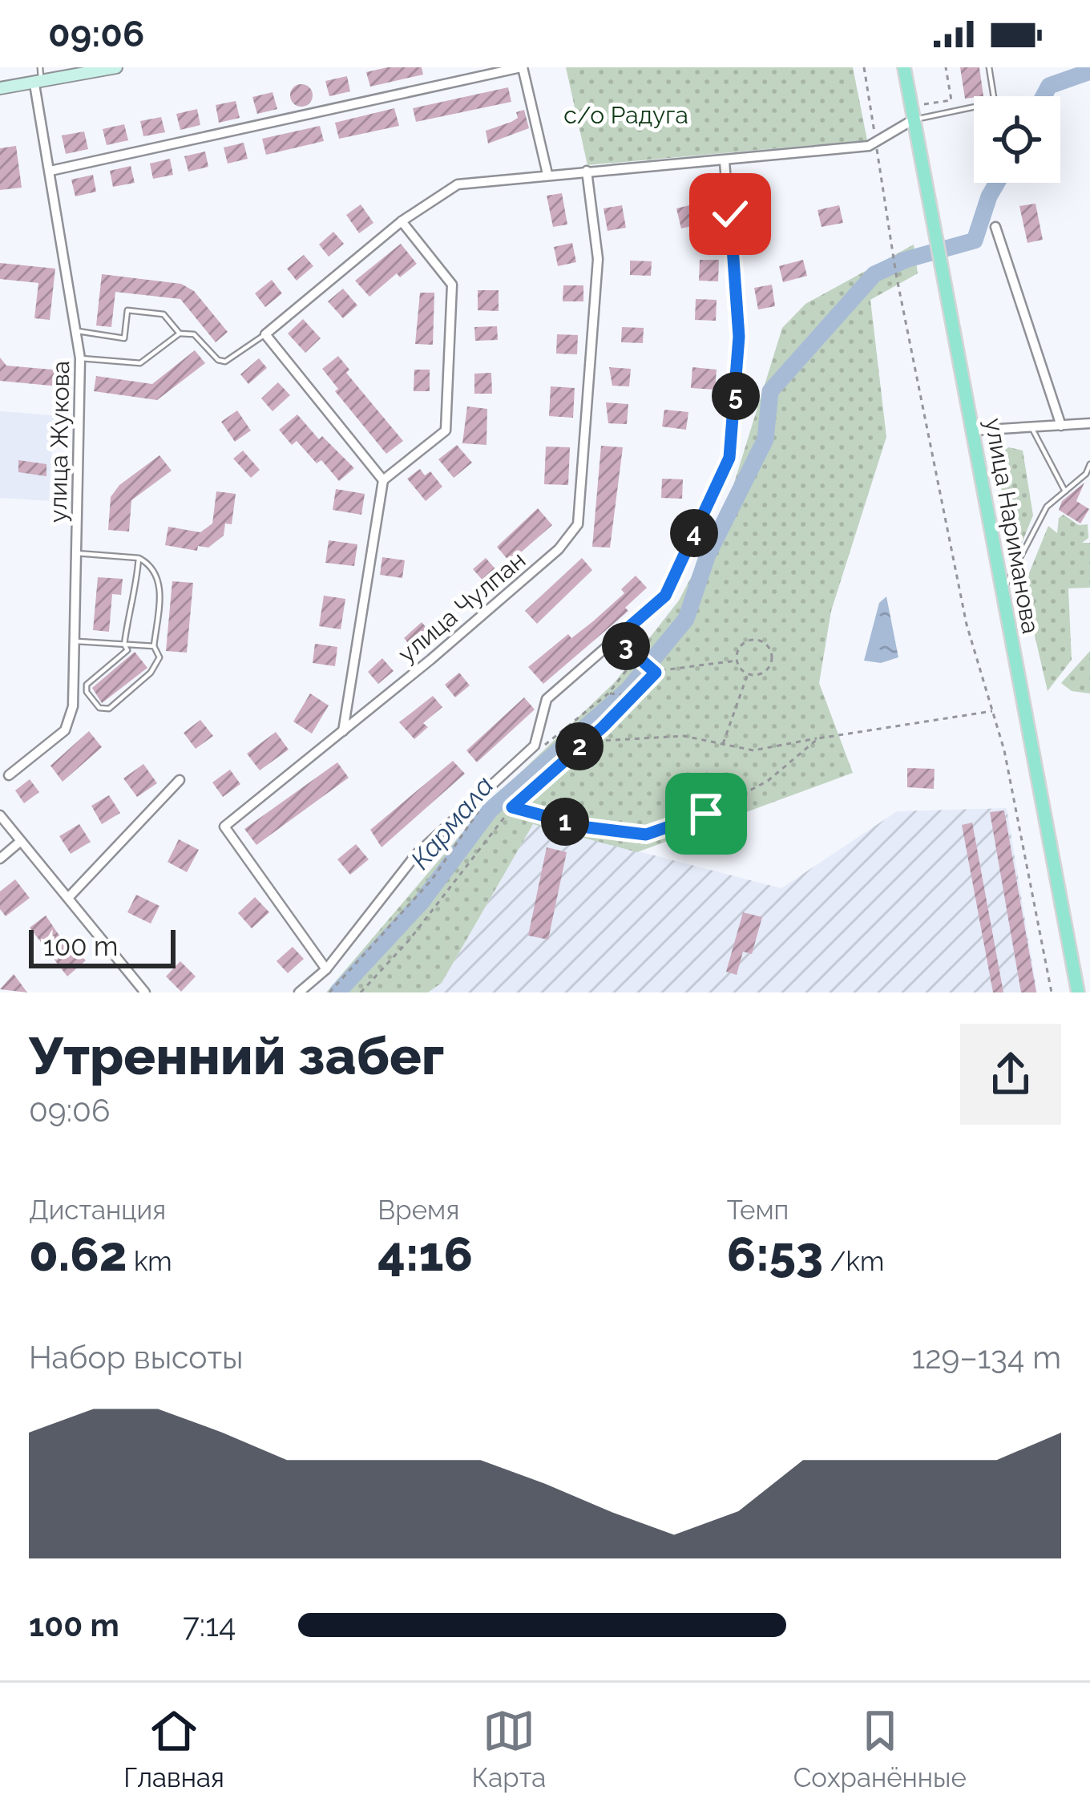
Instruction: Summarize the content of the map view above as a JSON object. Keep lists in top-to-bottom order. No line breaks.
{"streets":{"main road":["улица Нариманова"],"street":["улица Жукова","улица Чулпан"]},"water":["Кармала"],"parks":["с/о Радуга"],"scale_bar":"100 m","page":{"status":"09:06","pins":["5","4","3","2","1"],"scale":"100 m","heading":["Утренний забег","09:06"],"stats":[["Дистанция","0.62 km"],["Время","4:16"],["Темп","6:53 /km"]],"chart":["Набор высоты","129–134 m"],"list":[{"name":"100 m","note":"7:14"}],"tabs":["Главная","Карта","Сохранённые"]}}
